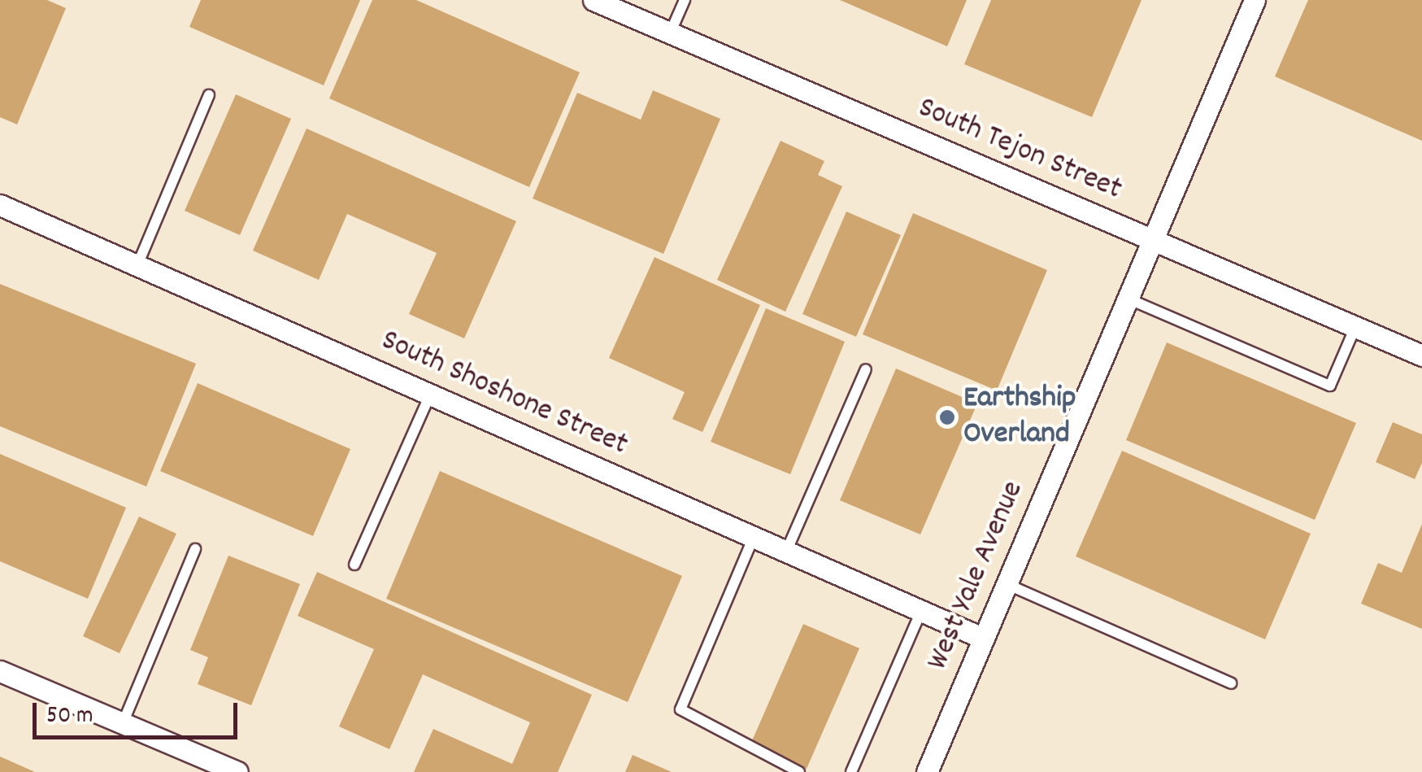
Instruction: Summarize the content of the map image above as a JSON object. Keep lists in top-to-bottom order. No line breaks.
{"streets":{"street":["South Tejon Street","South Shoshone Street","West Yale Avenue"]},"crossings":[["South Tejon Street","West Yale Avenue"],["South Shoshone Street","West Yale Avenue"]],"places":["Earthship Overland"],"scale_bar":"50 m"}
